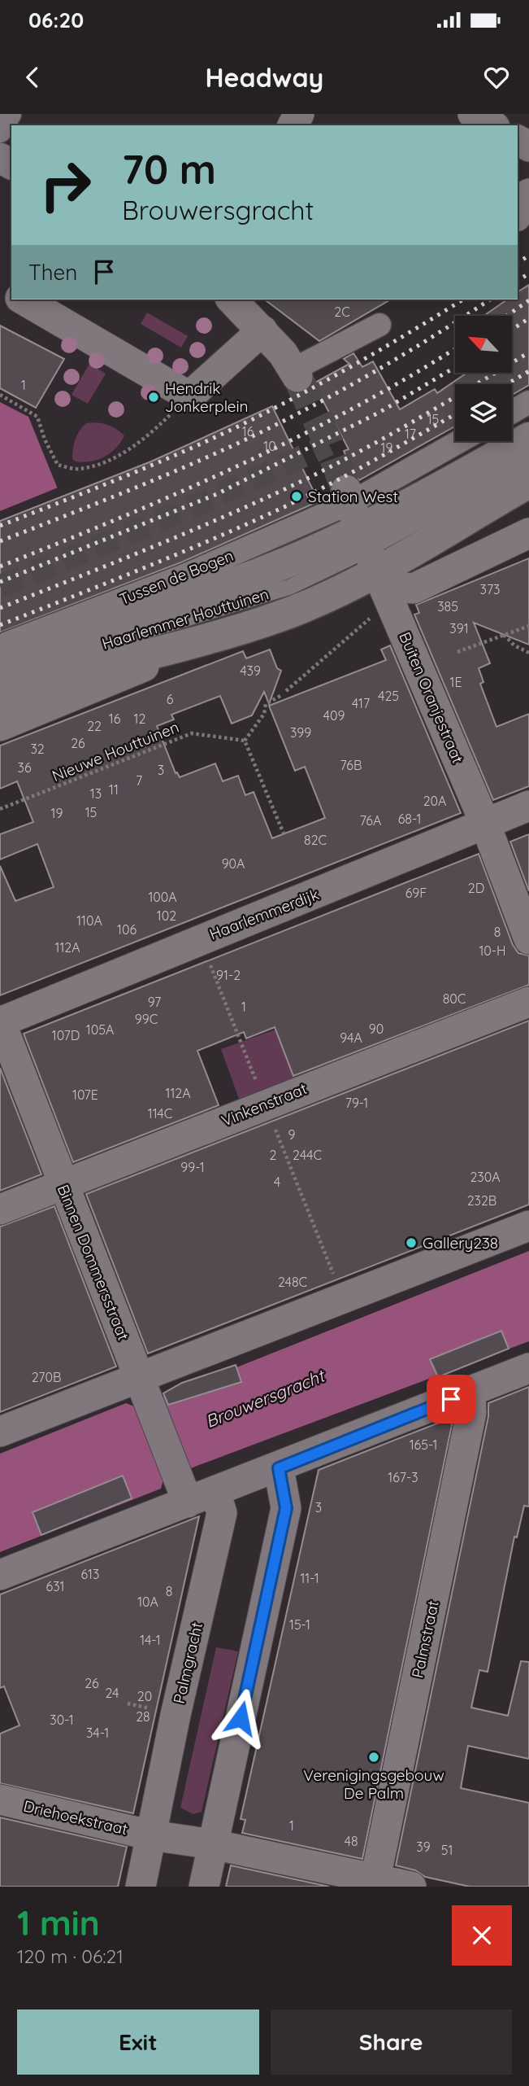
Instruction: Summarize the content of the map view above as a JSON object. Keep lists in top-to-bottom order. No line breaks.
{"streets":{"street":["Tussen de Bogen","Haarlemmer Houttuinen","Buiten Oranjestraat","Haarlemmerdijk","Vinkenstraat","Binnen Dommersstraat","Palmstraat","Palmgracht","Driehoekstraat"],"path":["Nieuwe Houttuinen"]},"crossings":[["Tussen de Bogen","Haarlemmer Houttuinen"],["Tussen de Bogen","Buiten Oranjestraat"],["Haarlemmer Houttuinen","Buiten Oranjestraat"],["Buiten Oranjestraat","Haarlemmerdijk"],["Haarlemmerdijk","Binnen Dommersstraat"],["Vinkenstraat","Binnen Dommersstraat"],["Palmgracht","Driehoekstraat"]],"water":["Brouwersgracht"],"places":["Hendrik Jonkerplein","Station West","Gallery238","Verenigingsgebouw De Palm"],"house_numbers":["2C","1","15","16","17","10","19","373","385","391","439","1E","425","6","417","409","16","12","22","399","26","32","76B","36","3","7","11","13","20A","15","19","68-1","76A","82C","90A","2D","69F","100A","102","110A","106","8","112A","10-H","91-2","80C","97","1","99C","90","105A","107D","94A","112A","107E","79-1","114C","9","2","244C","99-1","230A","4","232B","248C","270B","165-1","167-3","3","613","11-1","631","8","10A","15-1","14-1","26","24","20","28","30-1","34-1","1","48","39","51"],"north":"top left","page":{"status":"06:20","header":"Headway","turn":["70 m","Brouwersgracht"],"then":"Then","heading":["1 min","120 m · 06:21"],"buttons":["Exit","Share"]}}
